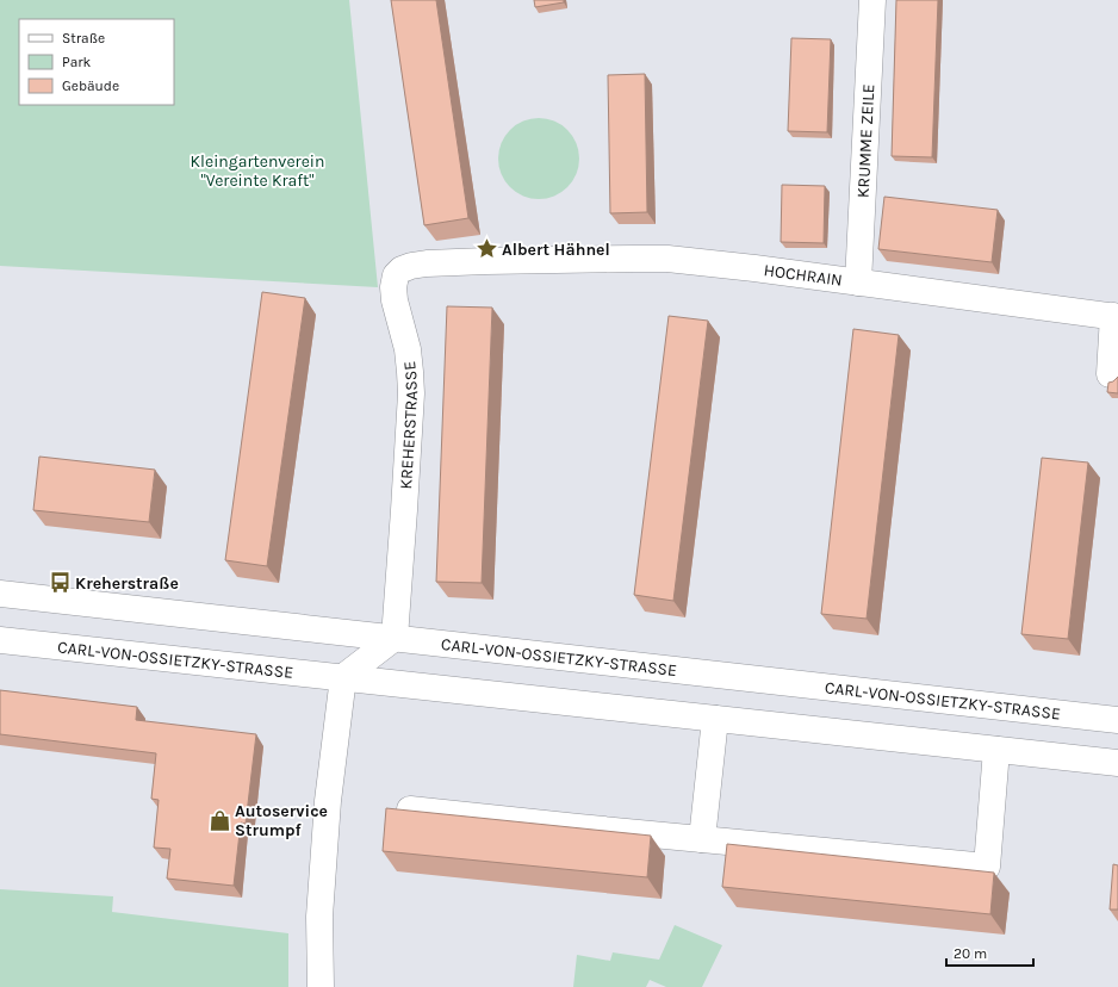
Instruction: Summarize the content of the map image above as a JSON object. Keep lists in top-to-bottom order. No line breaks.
{"streets":{"street":["KRUMME ZEILE","HOCHRAIN","KREHERSTRASSE","CARL-VON-OSSIETZKY-STRASSE"]},"crossings":[["KRUMME ZEILE","HOCHRAIN"],["HOCHRAIN","KREHERSTRASSE"],["KREHERSTRASSE","CARL-VON-OSSIETZKY-STRASSE"]],"parks":["Kleingartenverein \"Vereinte Kraft\""],"places":{"place":["Albert Hähnel"],"bus stop":["Kreherstraße"],"shop":["Autoservice Strumpf"]},"legend":["Straße","Park","Gebäude"],"scale_bar":"20 m"}
